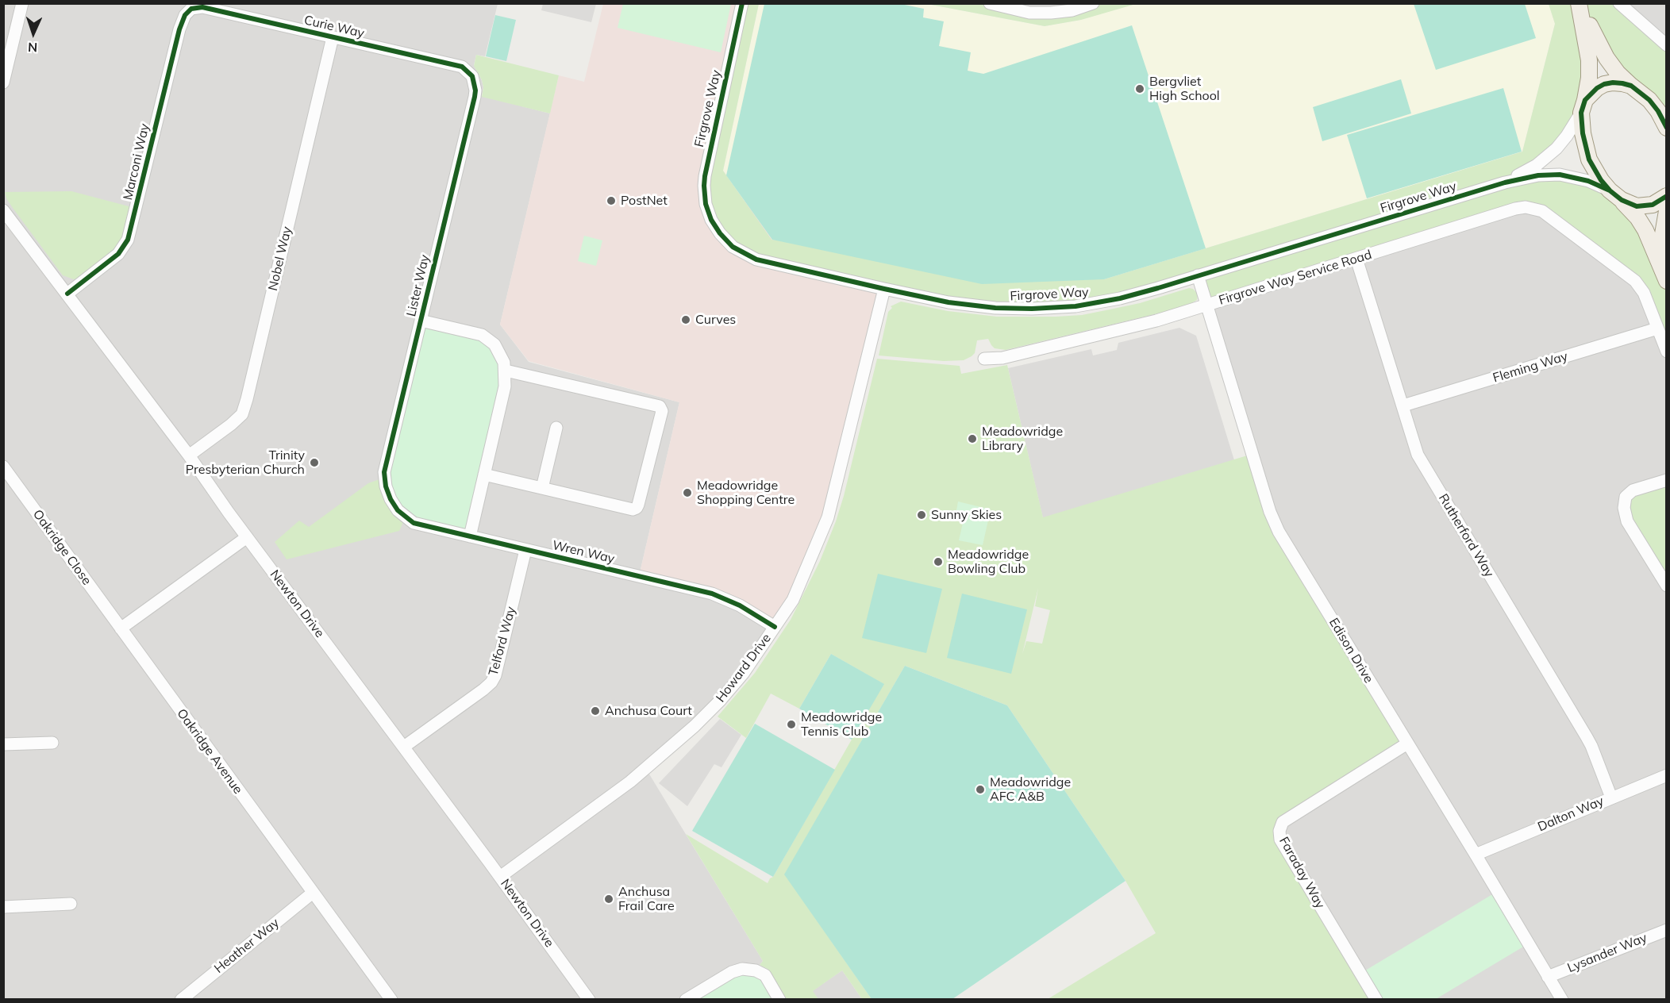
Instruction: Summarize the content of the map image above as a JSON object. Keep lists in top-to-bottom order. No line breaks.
{"streets":{"street":["Curie Way","Firgrove Way","Marconi Way","Nobel Way","Firgrove Way Service Road","Lister Way","Fleming Way","Rutherford Way","Oakridge Close","Wren Way","Newton Drive","Telford Way","Edison Drive","Howard Drive","Oakridge Avenue","Dalton Way","Faraday Way","Heather Way","Lysander Way"]},"crossings":[["Curie Way","Marconi Way"],["Curie Way","Nobel Way"],["Curie Way","Lister Way"],["Firgrove Way","Edison Drive"],["Firgrove Way","Howard Drive"],["Marconi Way","Newton Drive"],["Nobel Way","Newton Drive"],["Firgrove Way Service Road","Fleming Way"],["Firgrove Way Service Road","Rutherford Way"],["Firgrove Way Service Road","Edison Drive"],["Lister Way","Wren Way"],["Fleming Way","Rutherford Way"],["Rutherford Way","Dalton Way"],["Oakridge Close","Oakridge Avenue"],["Wren Way","Telford Way"],["Wren Way","Howard Drive"],["Newton Drive","Telford Way"],["Newton Drive","Howard Drive"],["Edison Drive","Dalton Way"],["Edison Drive","Faraday Way"],["Edison Drive","Lysander Way"],["Oakridge Avenue","Heather Way"]],"places":["Bergvliet High School","PostNet","Curves","Meadowridge Library","Trinity Presbyterian Church","Meadowridge Shopping Centre","Sunny Skies","Meadowridge Bowling Club","Anchusa Court","Meadowridge Tennis Club","Meadowridge AFC A&B","Anchusa Frail Care"],"north":"bottom"}
